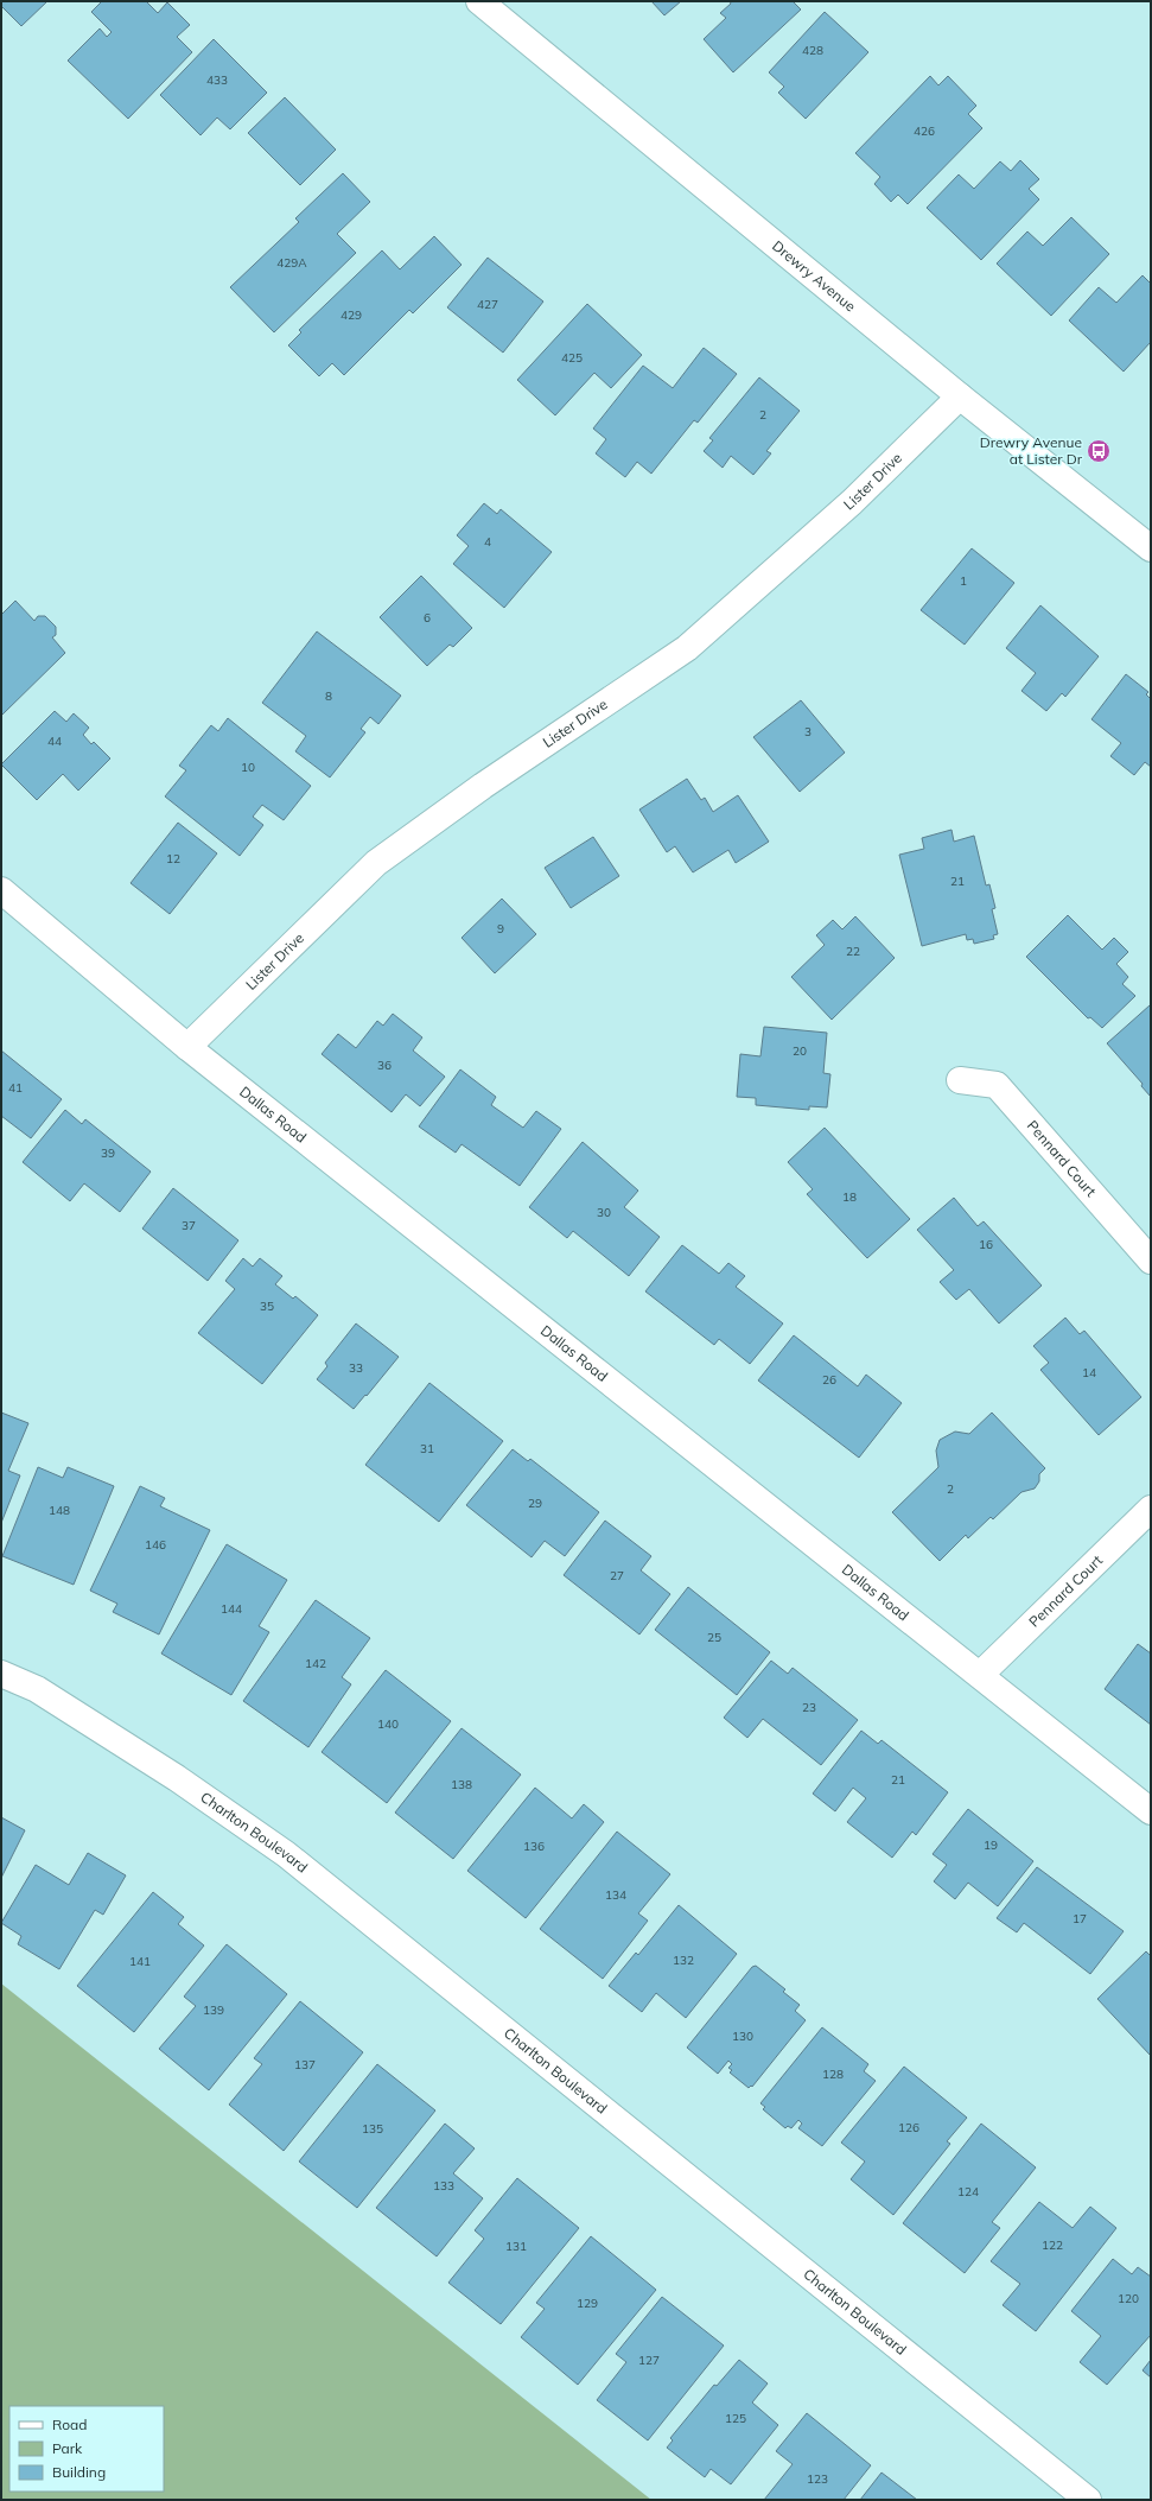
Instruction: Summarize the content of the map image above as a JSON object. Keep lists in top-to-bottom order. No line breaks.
{"streets":{"street":["Drewry Avenue","Lister Drive","Dallas Road","Pennard Court","Charlton Boulevard"]},"crossings":[["Drewry Avenue","Lister Drive"],["Lister Drive","Dallas Road"],["Dallas Road","Pennard Court"]],"places":{"bus stop":["Drewry Avenue at Lister Dr"]},"house_numbers":["428","433","426","429A","427","429","425","2","4","1","6","8","3","44","10","12","21","9","22","20","36","41","39","18","30","37","16","35","33","14","26","31","2","29","148","146","27","144","25","142","23","140","21","138","19","136","134","17","132","141","139","130","137","128","126","135","133","124","122","131","120","129","127","125","123"],"legend":["Road","Park","Building"]}
